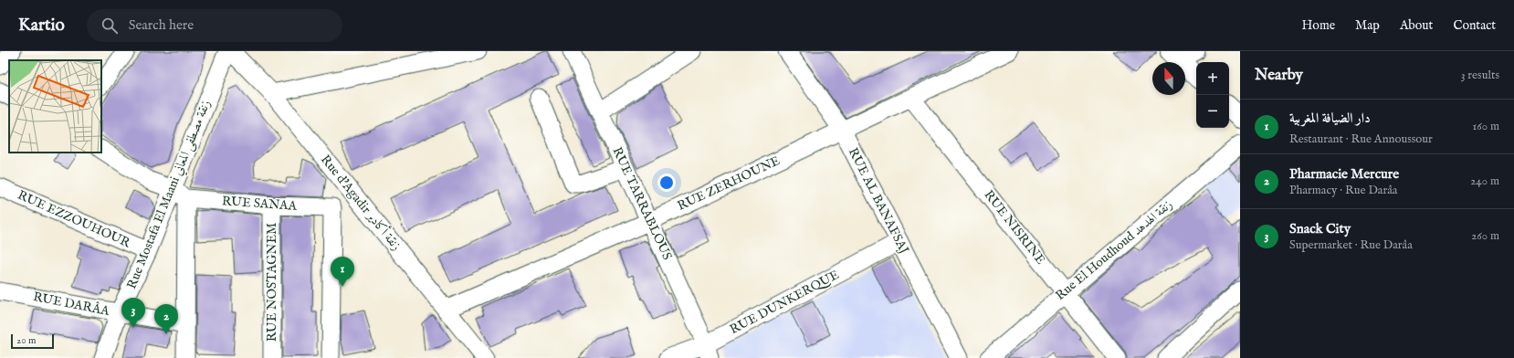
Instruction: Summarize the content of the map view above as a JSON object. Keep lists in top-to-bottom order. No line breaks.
{"streets":{"street":["RUE ZERHOUNE","Rue Mostafa El Maani زنقة مصطفى المعاني","RUE AL BANAFSAJ","Rue d'Agadir زنقة أكادير","RUE SANAA","RUE TARRABLOUS","RUE EZZOUHOUR","RUE NISRINE","Rue El Houdhoud زنقة الهدهد","RUE NOSTAGNEM","RUE DUNKERQUE","RUE DARÂA"]},"crossings":[["RUE ZERHOUNE","RUE AL BANAFSAJ"],["RUE ZERHOUNE","Rue d'Agadir زنقة أكادير"],["RUE ZERHOUNE","RUE TARRABLOUS"],["RUE ZERHOUNE","RUE NISRINE"],["Rue Mostafa El Maani زنقة مصطفى المعاني","RUE SANAA"],["Rue Mostafa El Maani زنقة مصطفى المعاني","RUE EZZOUHOUR"],["Rue Mostafa El Maani زنقة مصطفى المعاني","RUE DARÂA"],["RUE AL BANAFSAJ","RUE DUNKERQUE"],["RUE SANAA","RUE NOSTAGNEM"],["RUE TARRABLOUS","RUE DUNKERQUE"],["RUE NISRINE","Rue El Houdhoud زنقة الهدهد"]],"scale_bar":"20 m","north":"top","page":{"header":"Kartio","search":"Search here","nav":["Home","Map","About","Contact"],"heading":["Nearby","3 results"],"map_buttons":["+","−"],"list":[{"mark":"1","name":"دار الضيافة المغربية","note":"Restaurant · Rue Annoussour","value":"160 m"},{"mark":"2","name":"Pharmacie Mercure","note":"Pharmacy · Rue Darâa","value":"240 m"},{"mark":"3","name":"Snack City","note":"Supermarket · Rue Darâa","value":"260 m"}],"pins":["1","3","2"],"scale":"20 m"}}
